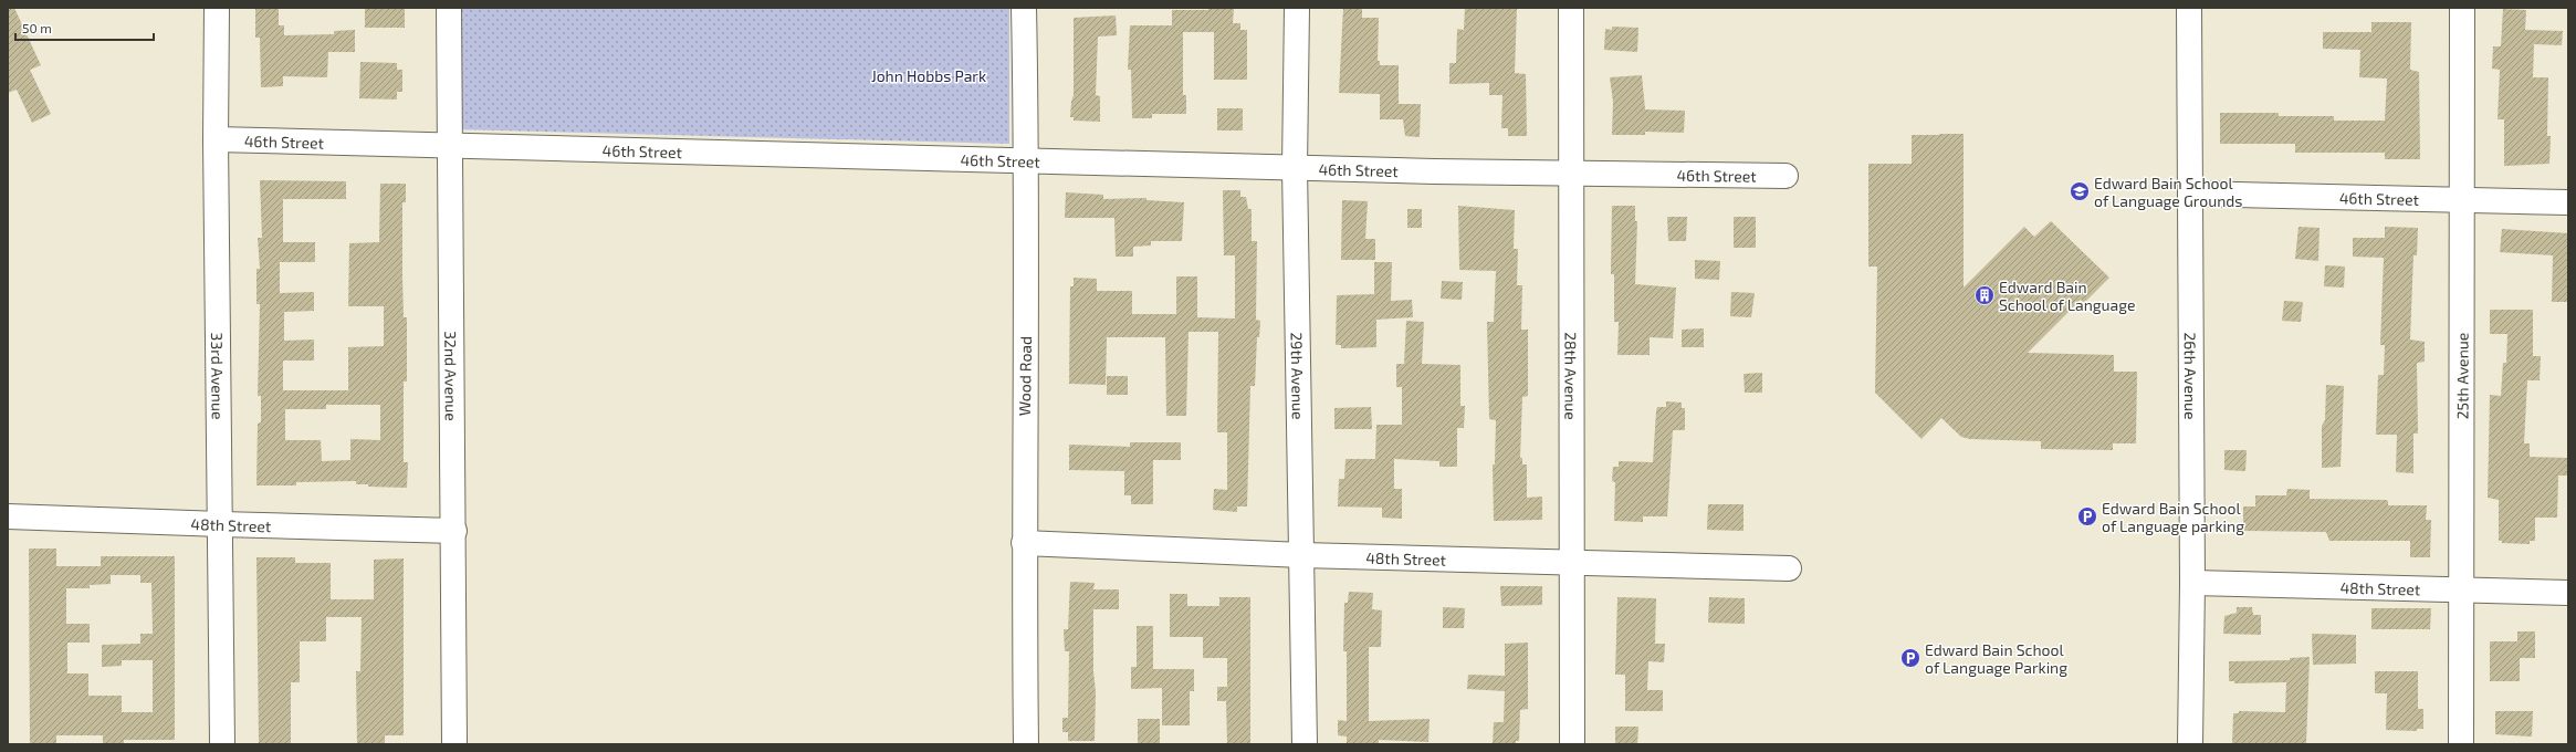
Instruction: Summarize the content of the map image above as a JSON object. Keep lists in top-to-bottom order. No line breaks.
{"streets":{"street":["46th Street","33rd Avenue","32nd Avenue","Wood Road","29th Avenue","28th Avenue","26th Avenue","25th Avenue","48th Street"]},"crossings":[["46th Street","33rd Avenue"],["46th Street","32nd Avenue"],["46th Street","Wood Road"],["46th Street","29th Avenue"],["46th Street","28th Avenue"],["46th Street","26th Avenue"],["46th Street","25th Avenue"],["33rd Avenue","48th Street"],["32nd Avenue","48th Street"],["Wood Road","48th Street"],["29th Avenue","48th Street"],["28th Avenue","48th Street"],["26th Avenue","48th Street"],["25th Avenue","48th Street"]],"parks":["John Hobbs Park"],"places":{"school or university":["Edward Bain School of Language Grounds"],"building":["Edward Bain School of Language"],"parking":["Edward Bain School of Language parking","Edward Bain School of Language Parking"]},"scale_bar":"50 m"}
